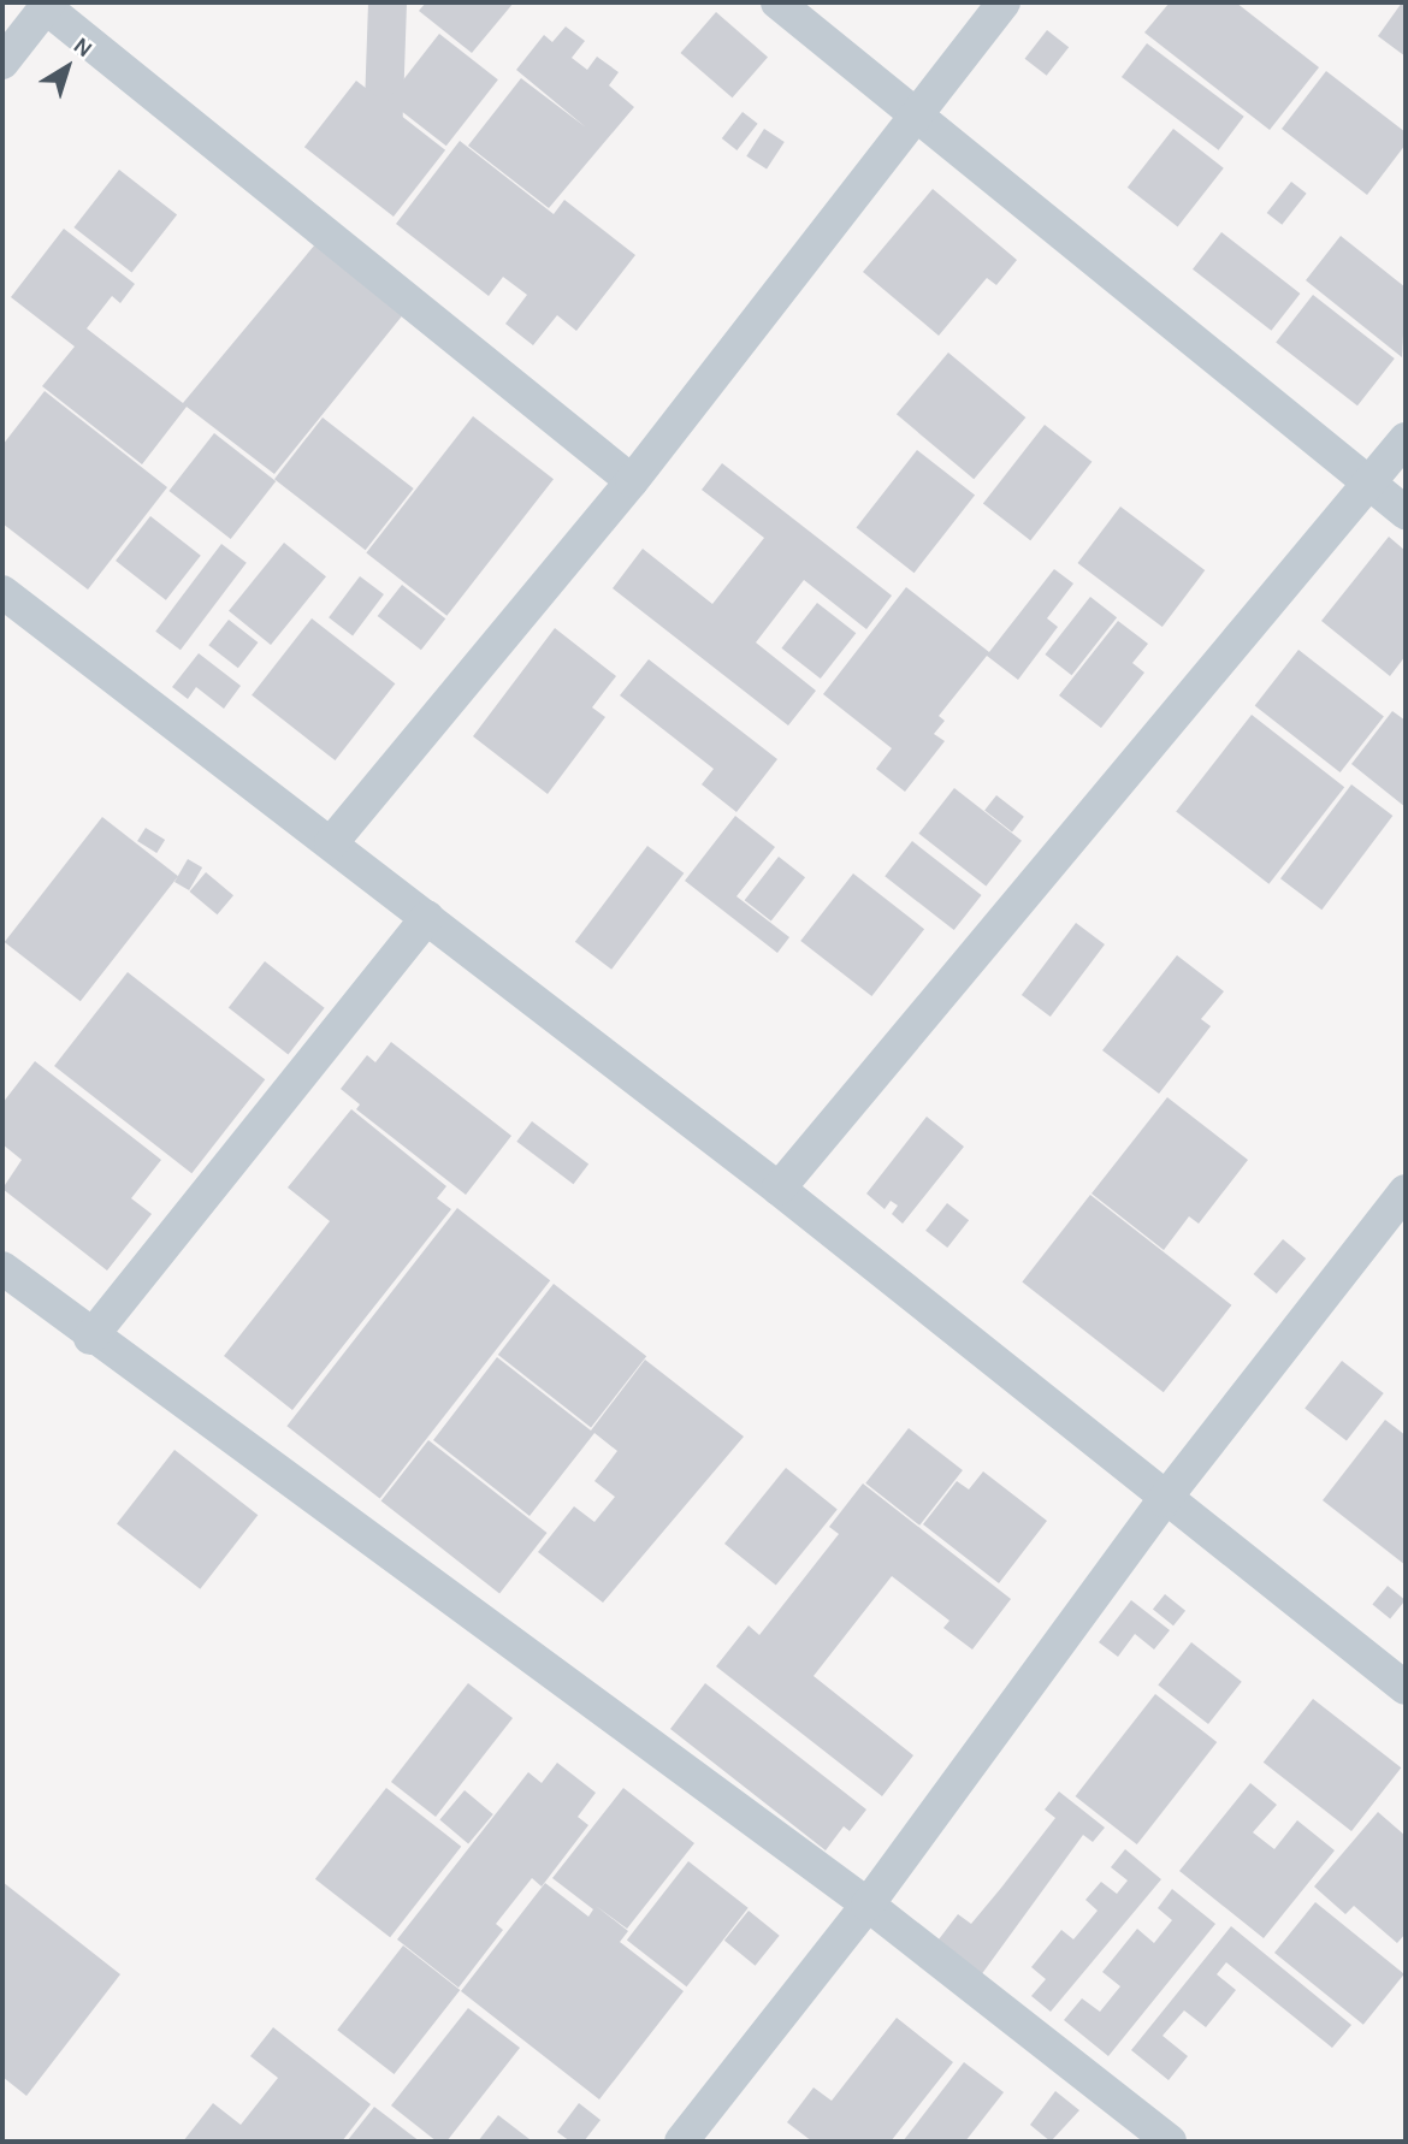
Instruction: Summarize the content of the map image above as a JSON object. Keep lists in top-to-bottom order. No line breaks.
{"north":"top right"}
